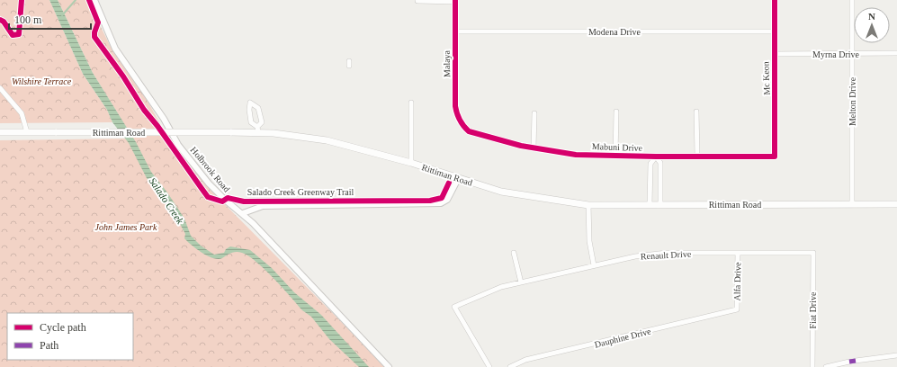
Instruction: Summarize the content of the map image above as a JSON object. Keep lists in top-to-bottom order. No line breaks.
{"streets":{"main road":["Rittiman Road"],"street":["Modena Drive","Myrna Drive","Malaya","Mc Keon","Melton Drive","Mabuni Drive","Holbrook Road","Renault Drive","Alfa Drive","Fiat Drive","Dauphine Drive"],"cycle path":["Salado Creek Greenway Trail"]},"crossings":[["Modena Drive","Malaya"],["Modena Drive","Mc Keon"],["Myrna Drive","Mc Keon"],["Myrna Drive","Melton Drive"],["Malaya","Mabuni Drive"],["Mc Keon","Mabuni Drive"],["Melton Drive","Rittiman Road"],["Renault Drive","Alfa Drive"],["Renault Drive","Fiat Drive"],["Alfa Drive","Dauphine Drive"]],"water":["Salado Creek"],"parks":["Wilshire Terrace","John James Park"],"legend":["Cycle path","Path"],"scale_bar":"100 m","north":"top"}
